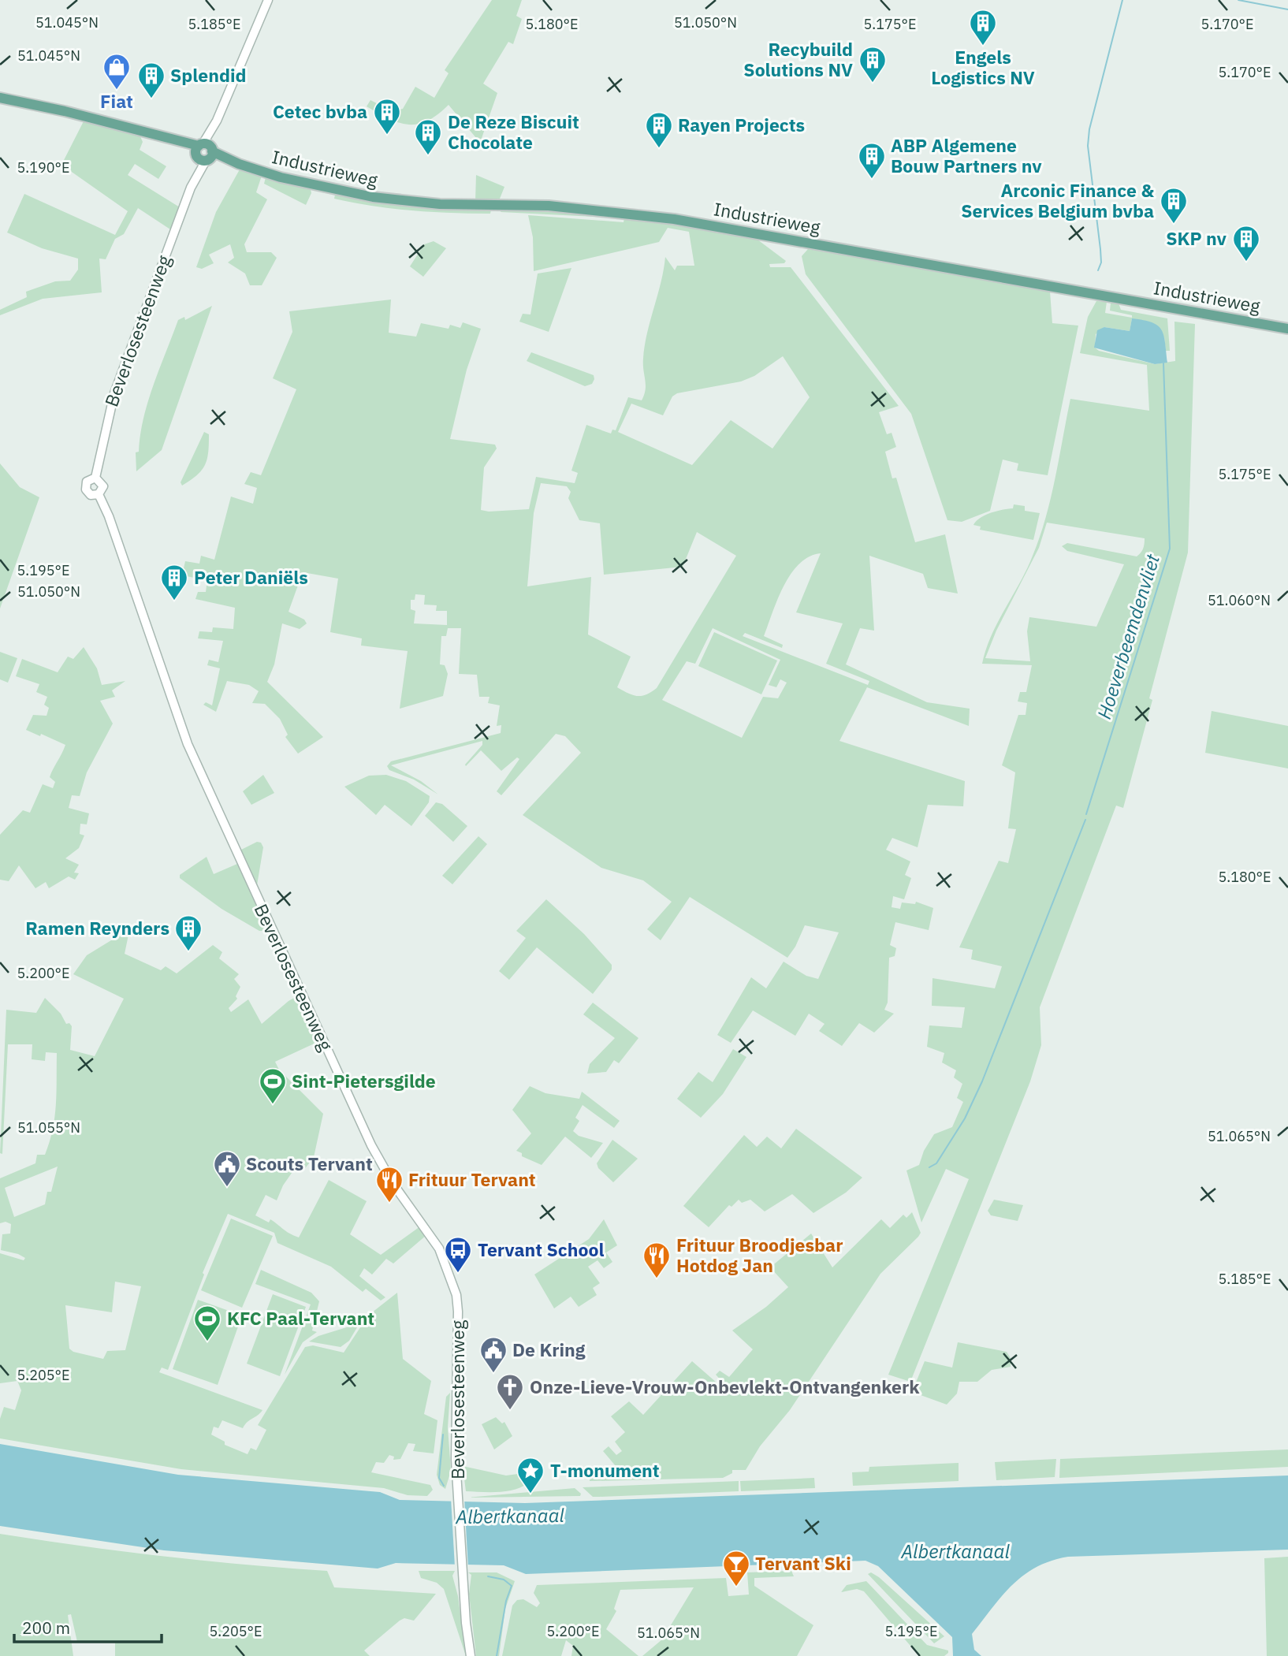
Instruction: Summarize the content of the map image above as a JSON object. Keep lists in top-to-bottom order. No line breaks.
{"streets":{"main road":["Industrieweg"],"street":["Beverlosesteenweg"]},"crossings":[["Industrieweg","Beverlosesteenweg"]],"water":["Hoeverbeemdenvliet","Albertkanaal"],"places":{"building":["Engels Logistics NV","Recybuild Solutions NV","Splendid","Cetec bvba","Rayen Projects","De Reze Biscuit Chocolate","ABP Algemene Bouw Partners nv","Arconic Finance & Services Belgium bvba","SKP nv","Peter Daniëls","Ramen Reynders"],"shop":["Fiat"],"sports":["Sint-Pietersgilde","KFC Paal-Tervant"],"public building":["Scouts Tervant","De Kring"],"restaurant":["Frituur Tervant","Frituur Broodjesbar Hotdog Jan"],"bus stop":["Tervant School"],"church":["Onze-Lieve-Vrouw-Onbevlekt-Ontvangenkerk"],"place":["T-monument"],"bar":["Tervant Ski"]},"scale_bar":"200 m","coordinates":["51.045°N","51.050°N","5.185°E","5.180°E","5.175°E","5.170°E","5.190°E","5.195°E","51.060°N","5.200°E","51.055°N","51.065°N","5.205°E"]}
